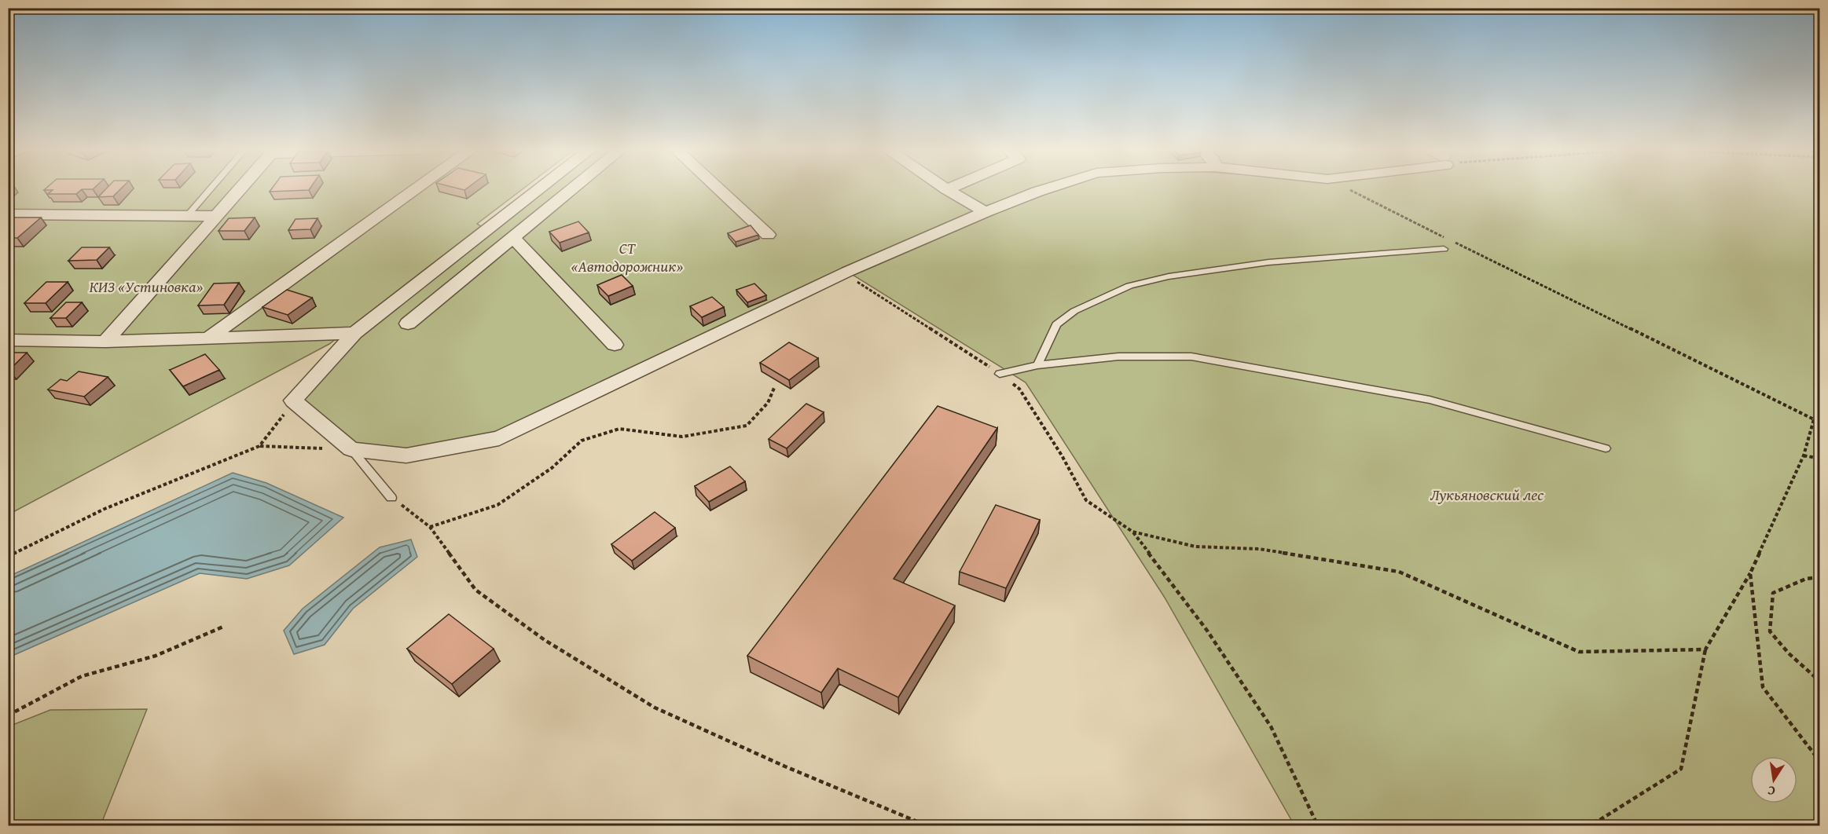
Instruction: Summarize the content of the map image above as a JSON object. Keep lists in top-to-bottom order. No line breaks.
{"parks":["СТ «Автодорожник»","КИЗ «Устиновка»","Лукьяновский лес"],"north":"bottom"}
